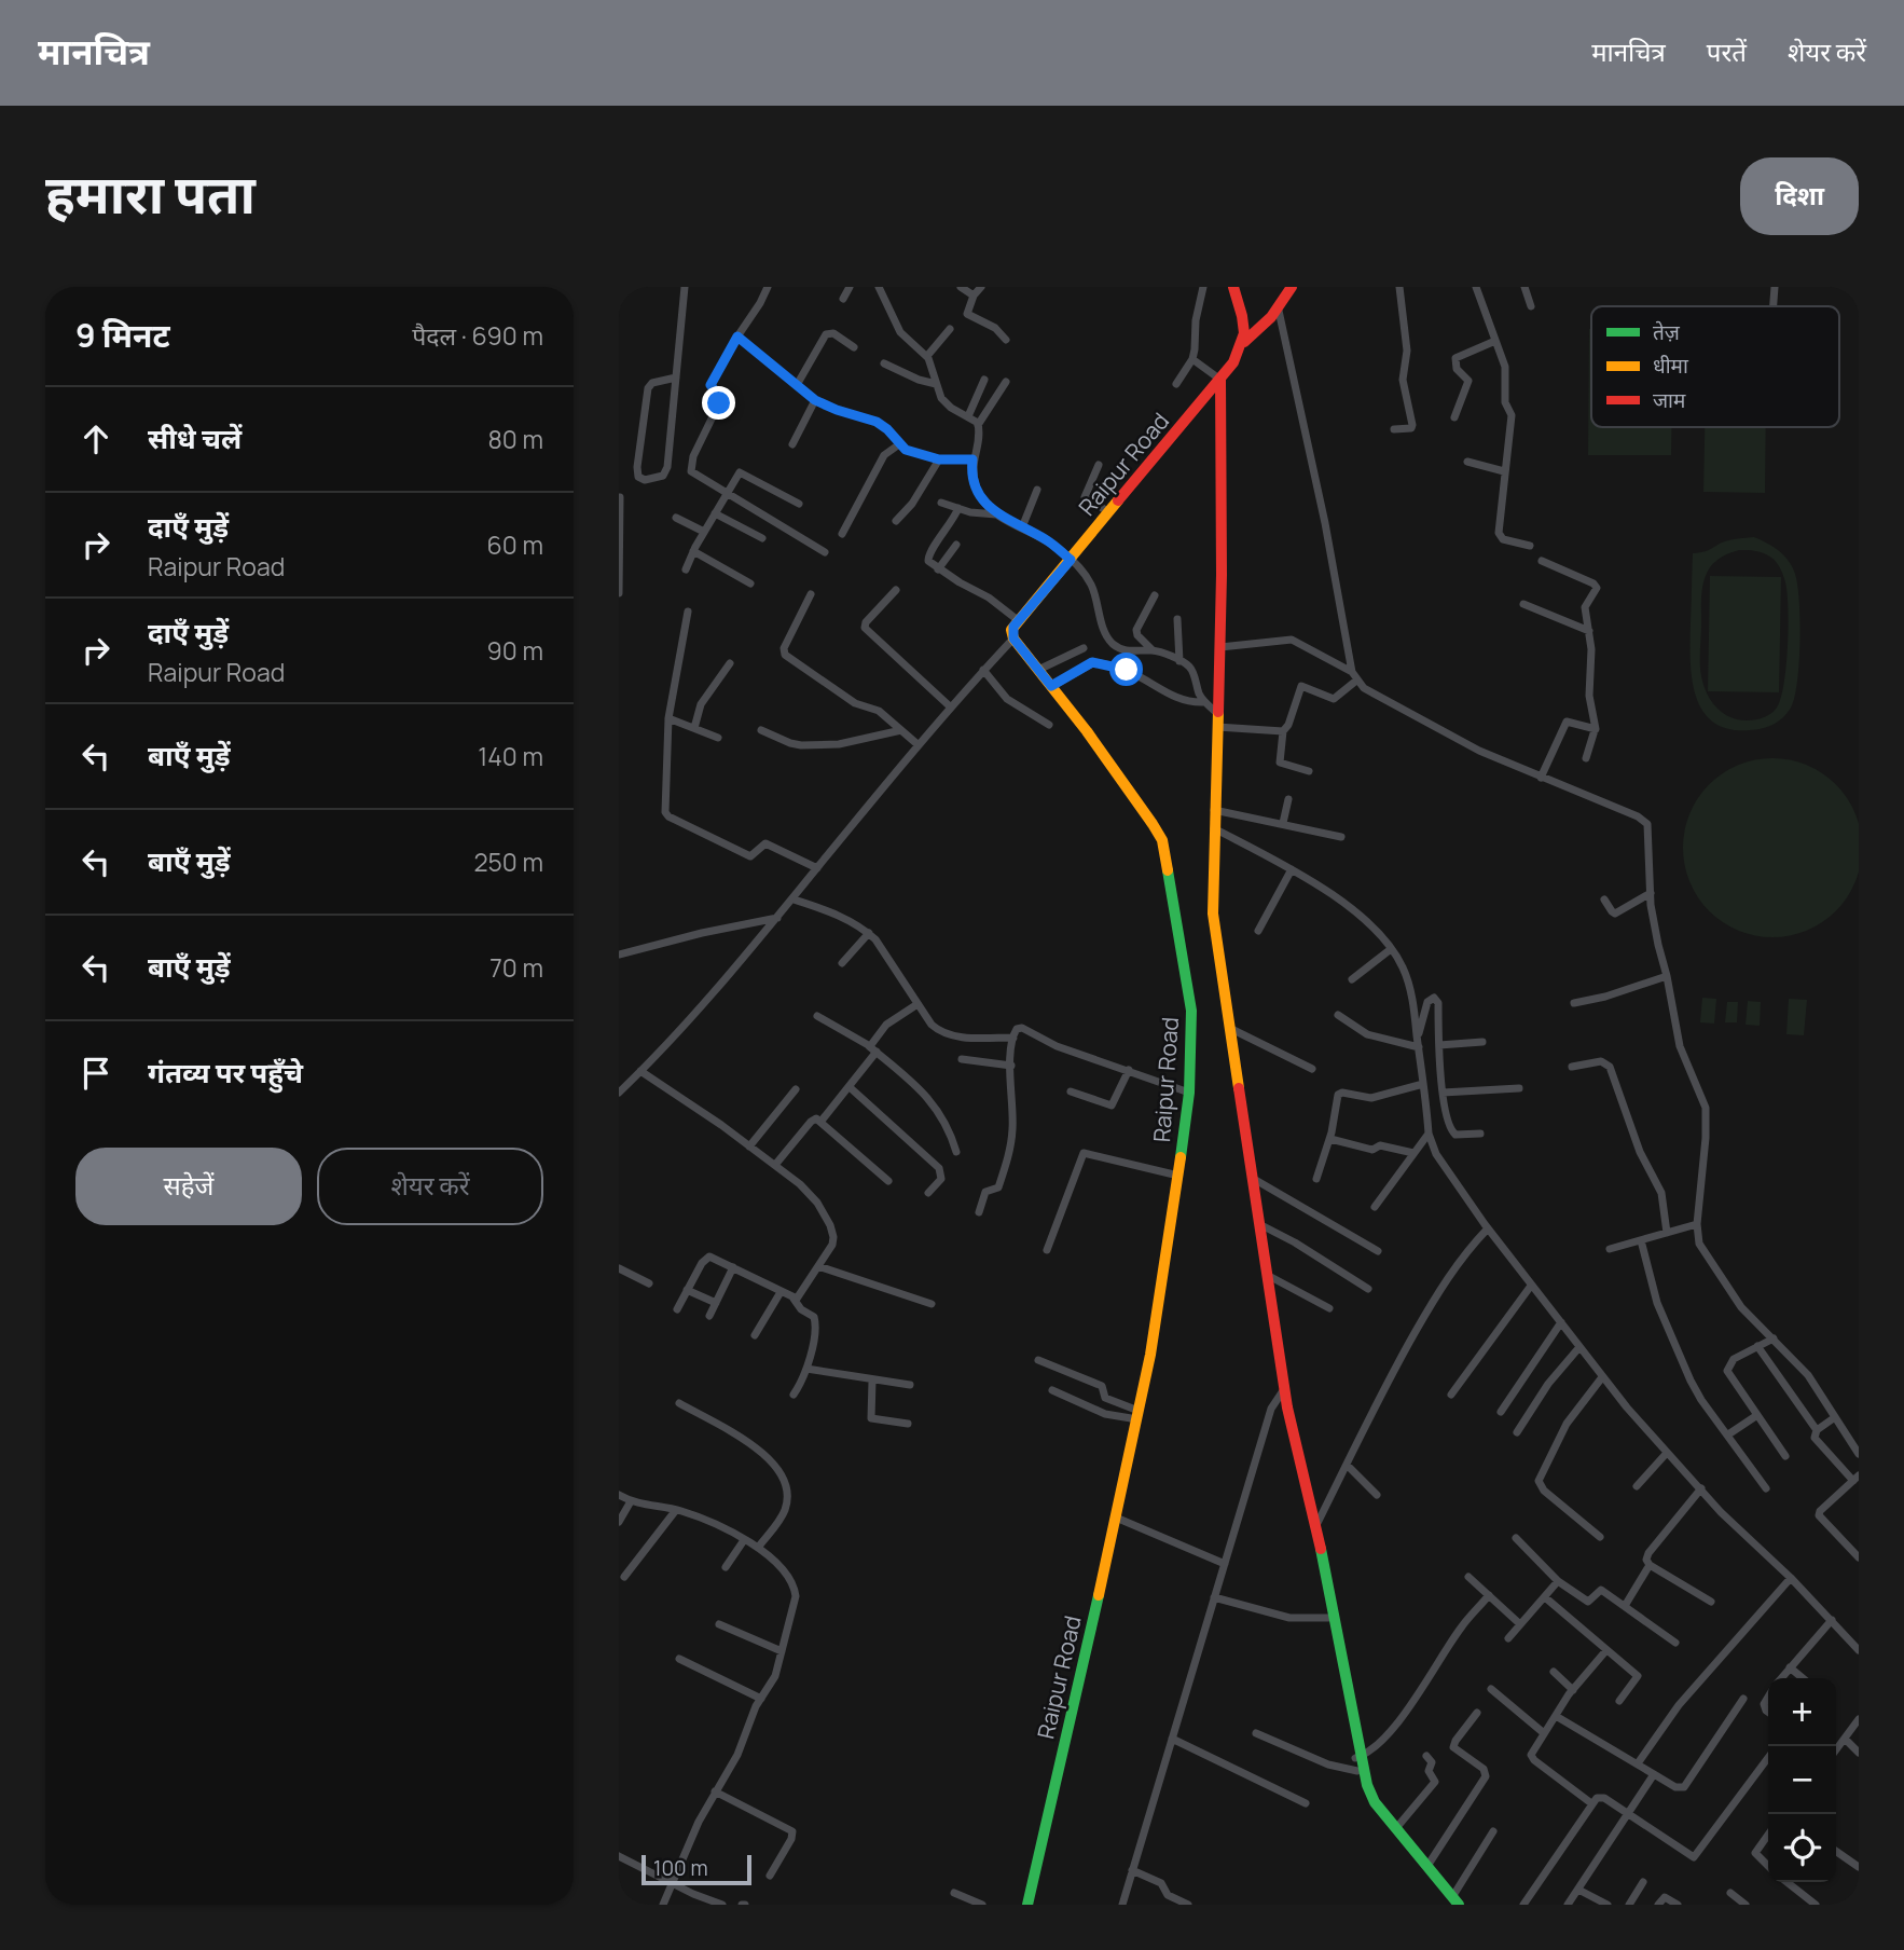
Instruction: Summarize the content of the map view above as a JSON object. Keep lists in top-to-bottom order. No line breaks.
{"streets":{"street":["Raipur Road"]},"legend":["तेज़","धीमा","जाम"],"scale_bar":"100 m","page":{"header":"मानचित्र","nav":["मानचित्र","परतें","शेयर करें"],"title":"हमारा पता","buttons":["दिशा",["सहेजें","शेयर करें"]],"heading":["9 मिनट","पैदल · 690 m"],"list":[["सीधे चलें","80 m"],["दाएँ मुड़ें","Raipur Road","60 m"],["दाएँ मुड़ें","Raipur Road","90 m"],["बाएँ मुड़ें","140 m"],["बाएँ मुड़ें","250 m"],["बाएँ मुड़ें","70 m"],"गंतव्य पर पहुँचे"],"map_buttons":["+","−"],"scale":"100 m"}}
